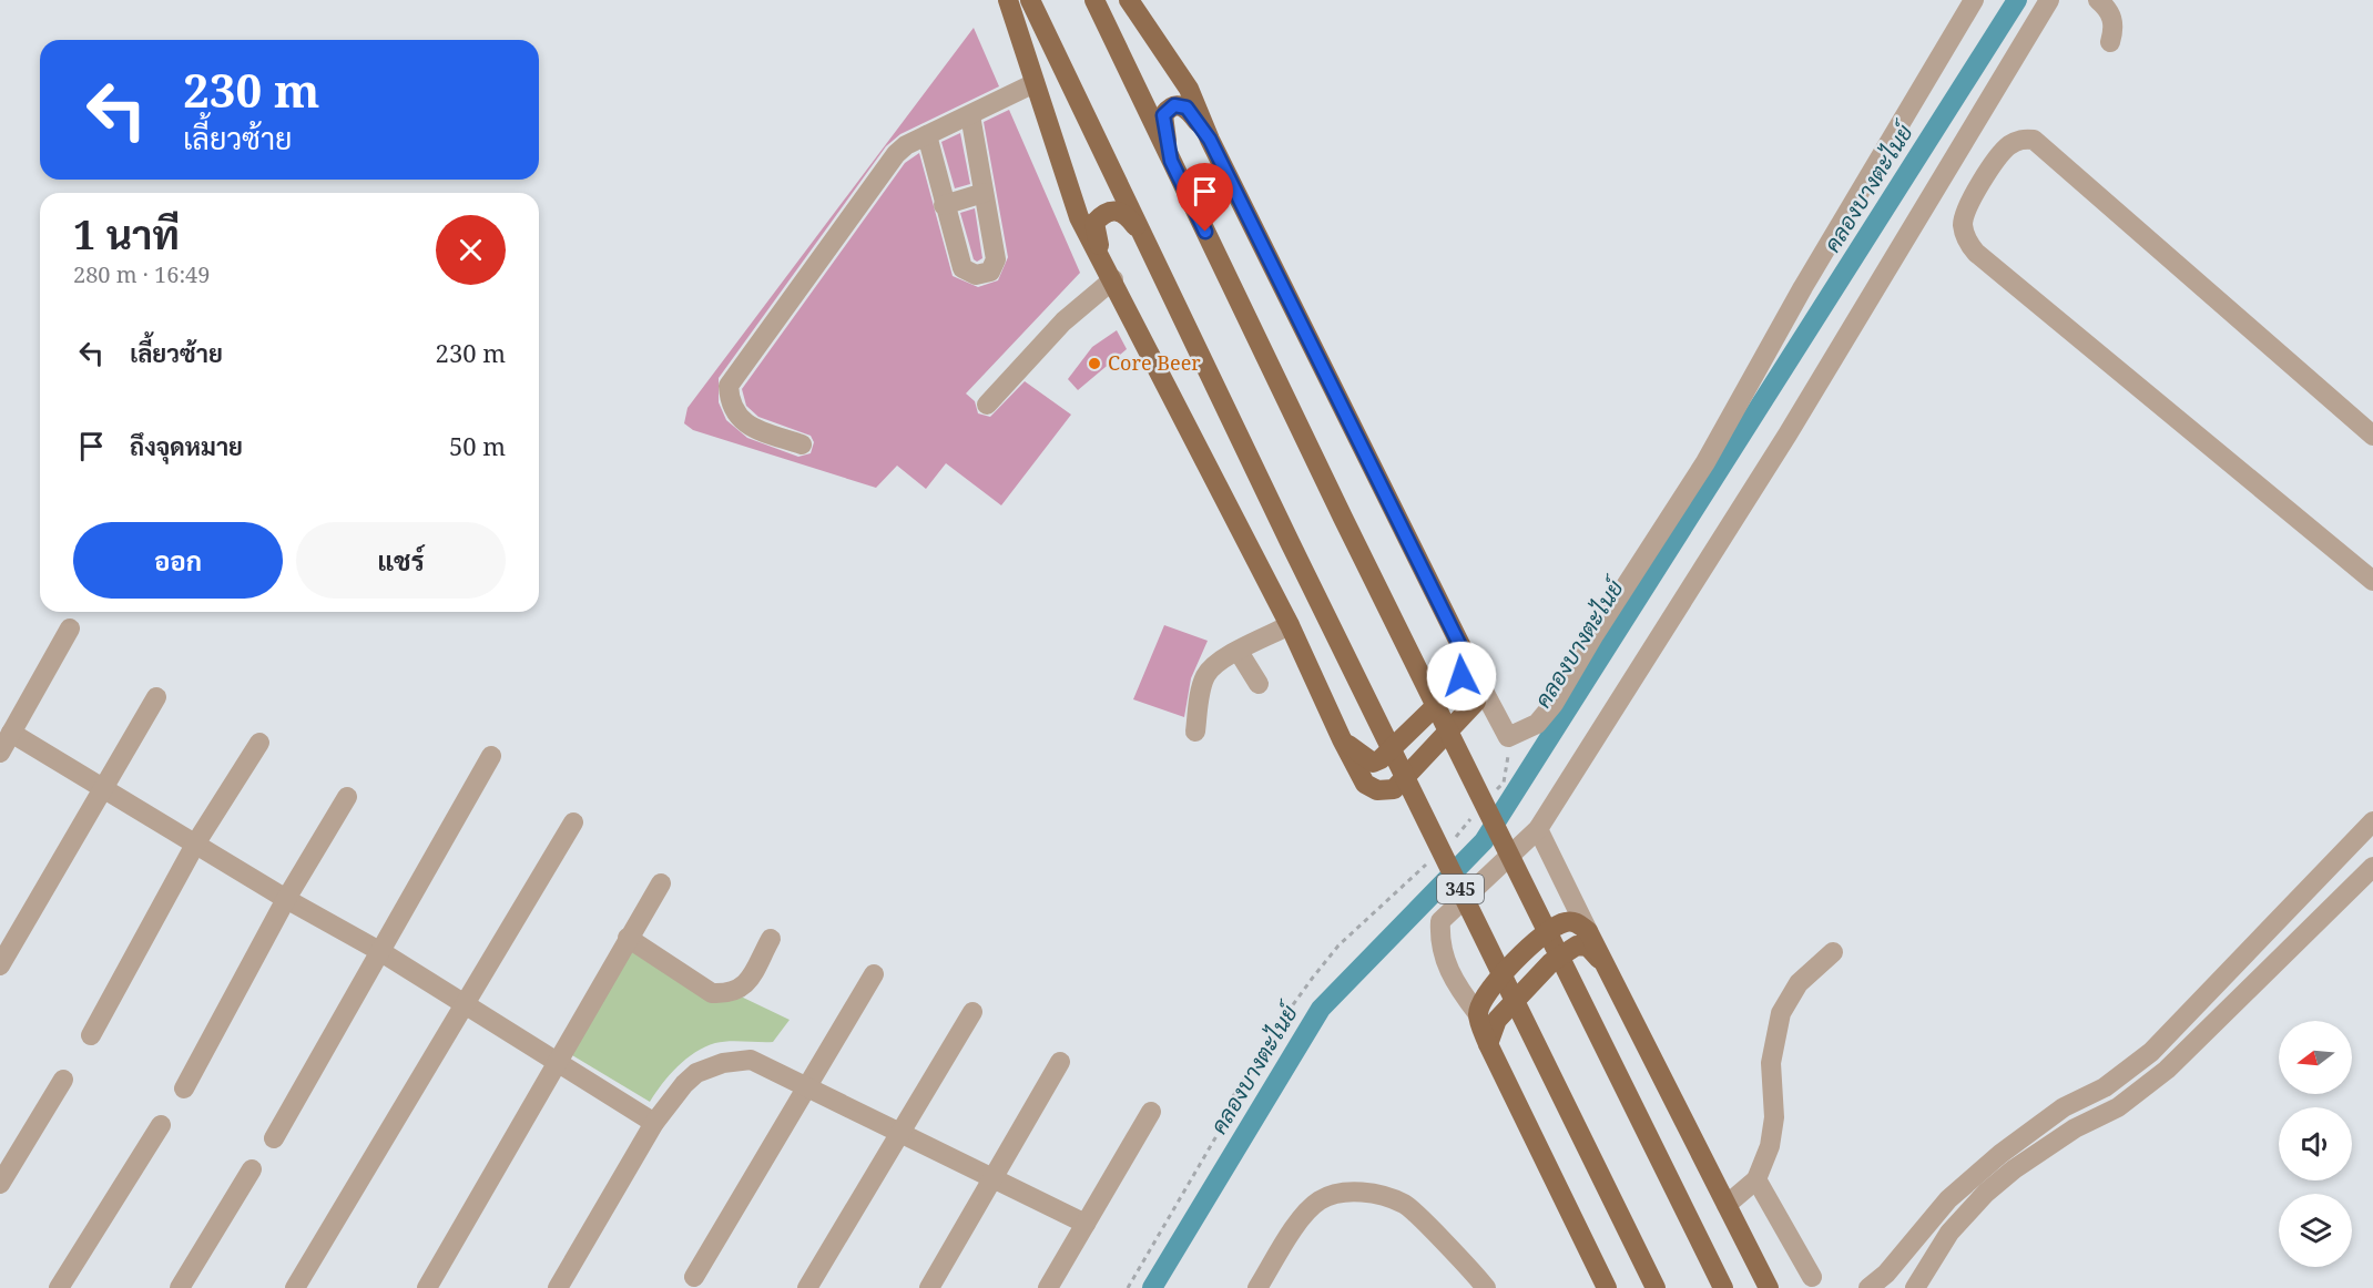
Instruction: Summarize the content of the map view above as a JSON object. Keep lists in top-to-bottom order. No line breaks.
{"streets":{"main road":["345"]},"water":["คลองบางตะไนย์"],"places":["Core Beer"],"north":"left","page":{"turn":["230 m","เลี้ยวซ้าย"],"heading":["1 นาที","280 m · 16:49"],"list":[{"name":"เลี้ยวซ้าย","value":"230 m"},{"name":"ถึงจุดหมาย","value":"50 m"}],"buttons":["ออก","แชร์"]}}
